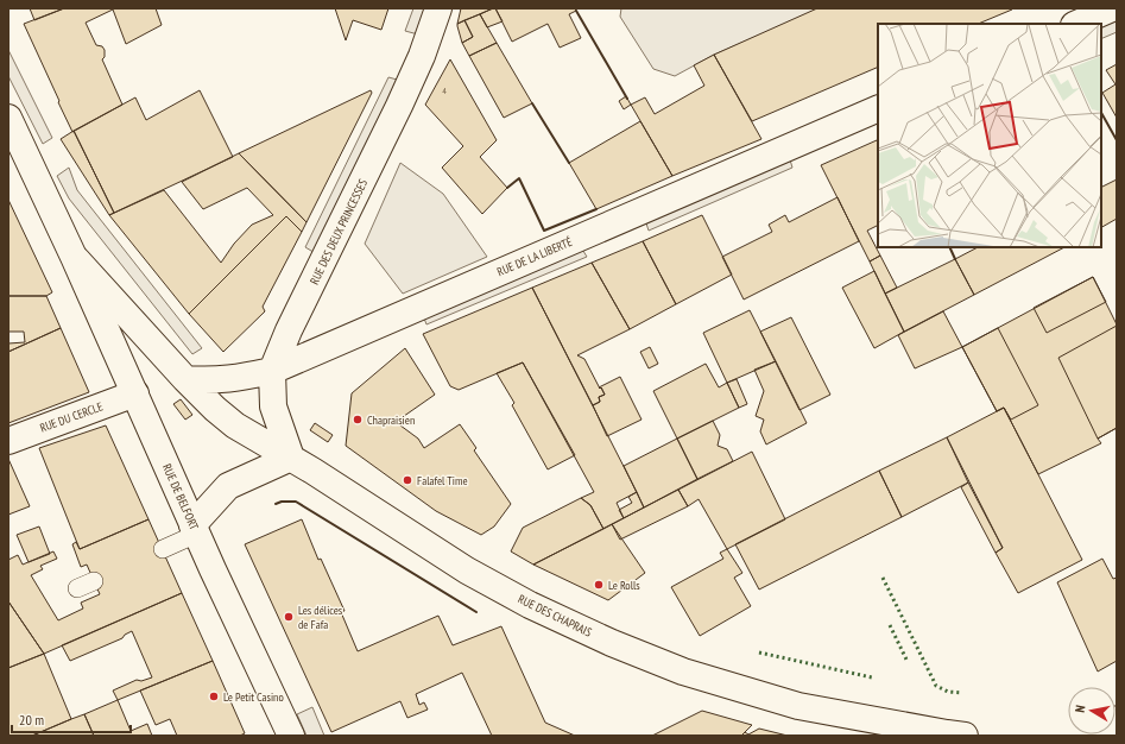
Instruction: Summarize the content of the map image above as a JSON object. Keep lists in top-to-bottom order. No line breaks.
{"streets":{"street":["RUE DES DEUX PRINCESSES","RUE DE LA LIBERTÉ","RUE DU CERCLE","RUE DE BELFORT","RUE DES CHAPRAIS"]},"crossings":[["RUE DES DEUX PRINCESSES","RUE DE LA LIBERTÉ"],["RUE DES DEUX PRINCESSES","RUE DE BELFORT"],["RUE DES DEUX PRINCESSES","RUE DES CHAPRAIS"],["RUE DE LA LIBERTÉ","RUE DE BELFORT"],["RUE DU CERCLE","RUE DE BELFORT"],["RUE DE BELFORT","RUE DES CHAPRAIS"]],"places":["Chapraisien","Falafel Time","Le Rolls","Les délices de Fafa","Le Petit Casino"],"house_numbers":["4"],"scale_bar":"20 m","north":"left"}
